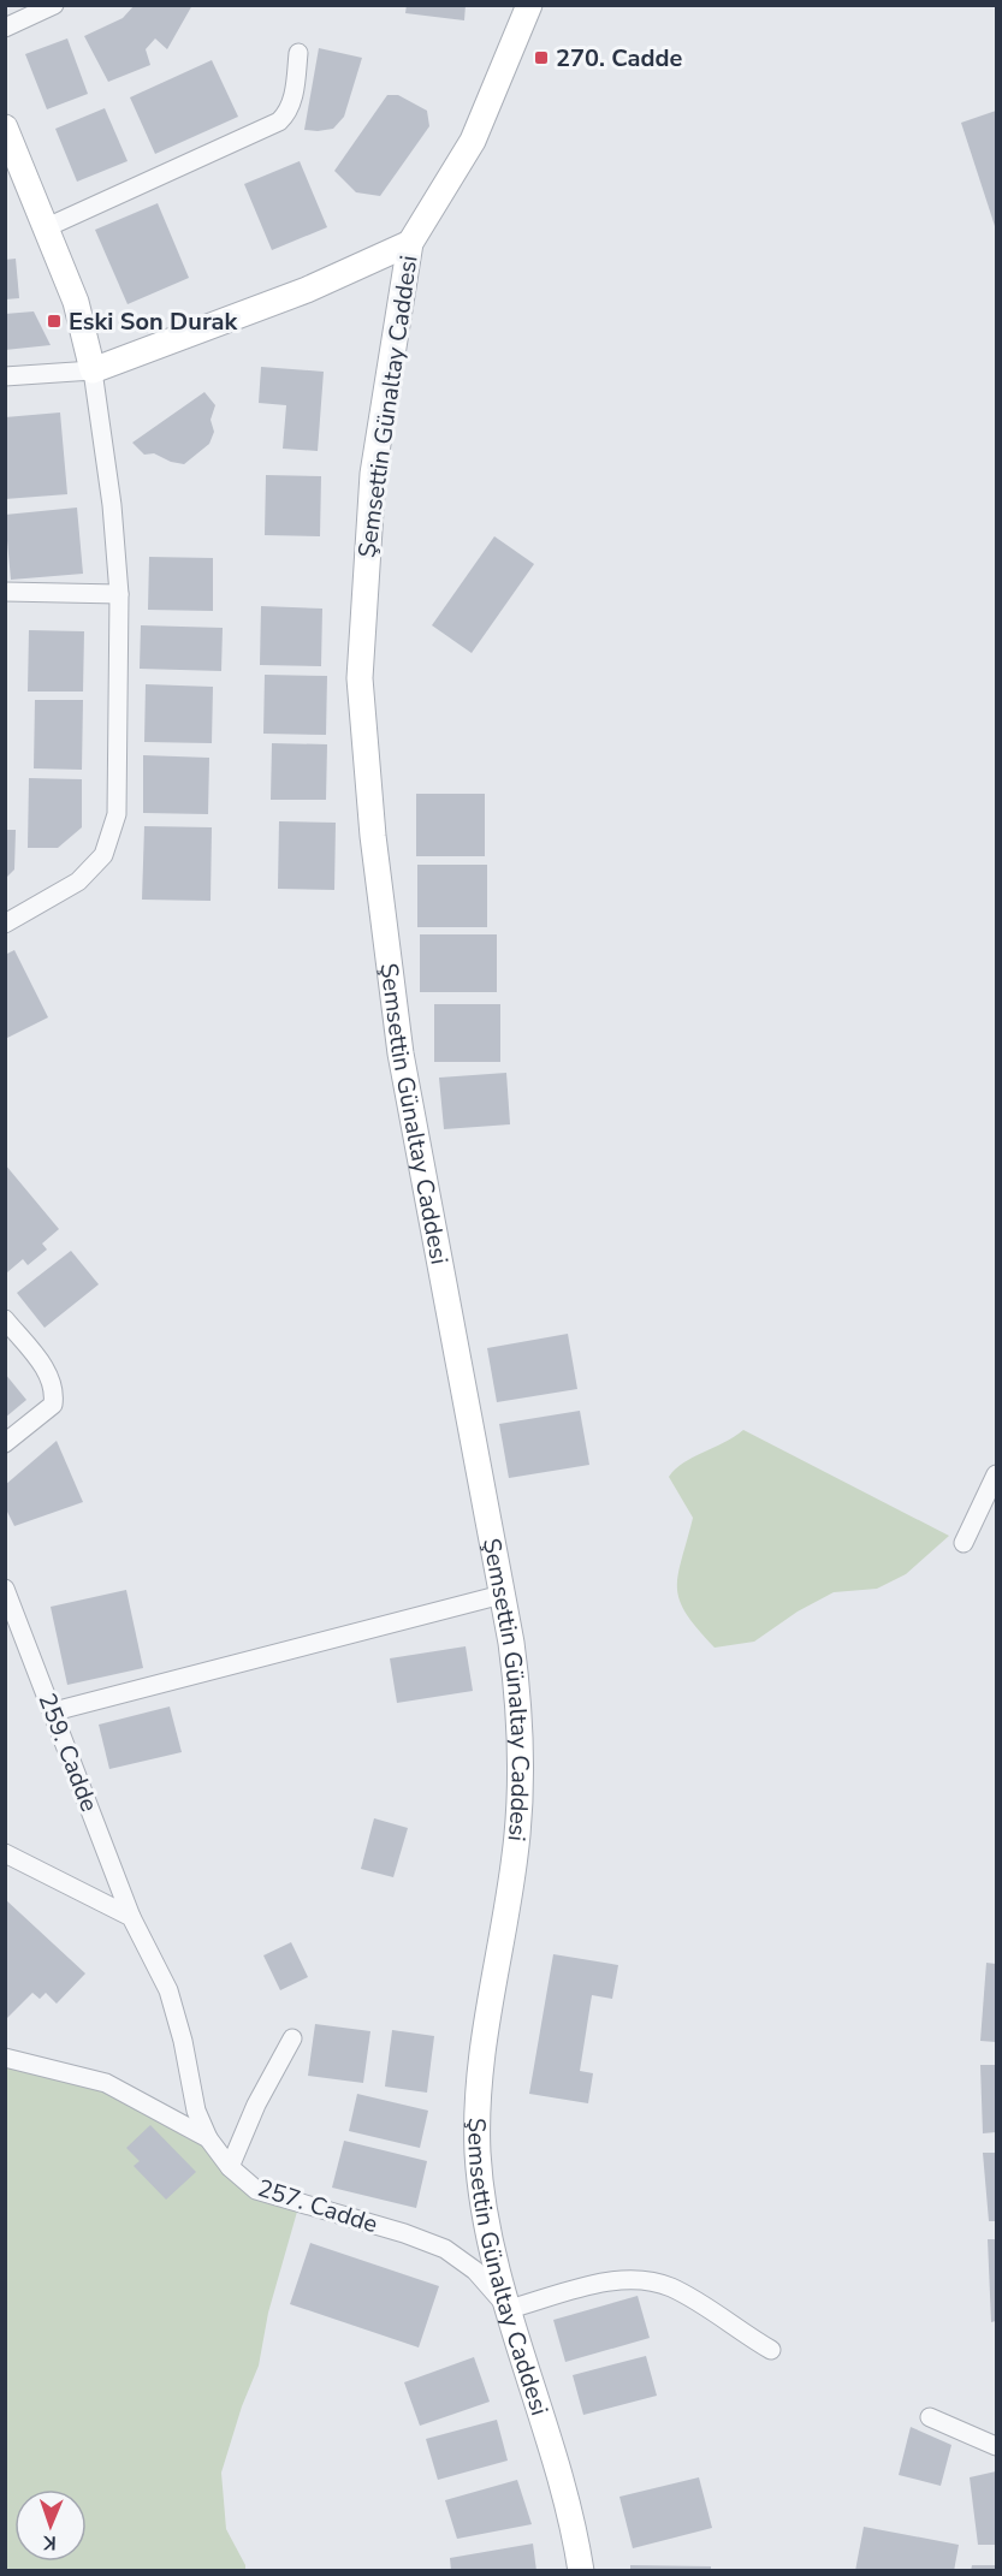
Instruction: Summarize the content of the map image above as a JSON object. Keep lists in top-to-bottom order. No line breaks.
{"streets":{"street":["Şemsettin Günaltay Caddesi","259. Cadde","257. Cadde"]},"crossings":[["Şemsettin Günaltay Caddesi","257. Cadde"],["259. Cadde","257. Cadde"]],"places":{"transit":["270. Cadde","Eski Son Durak"]},"north":"bottom"}
